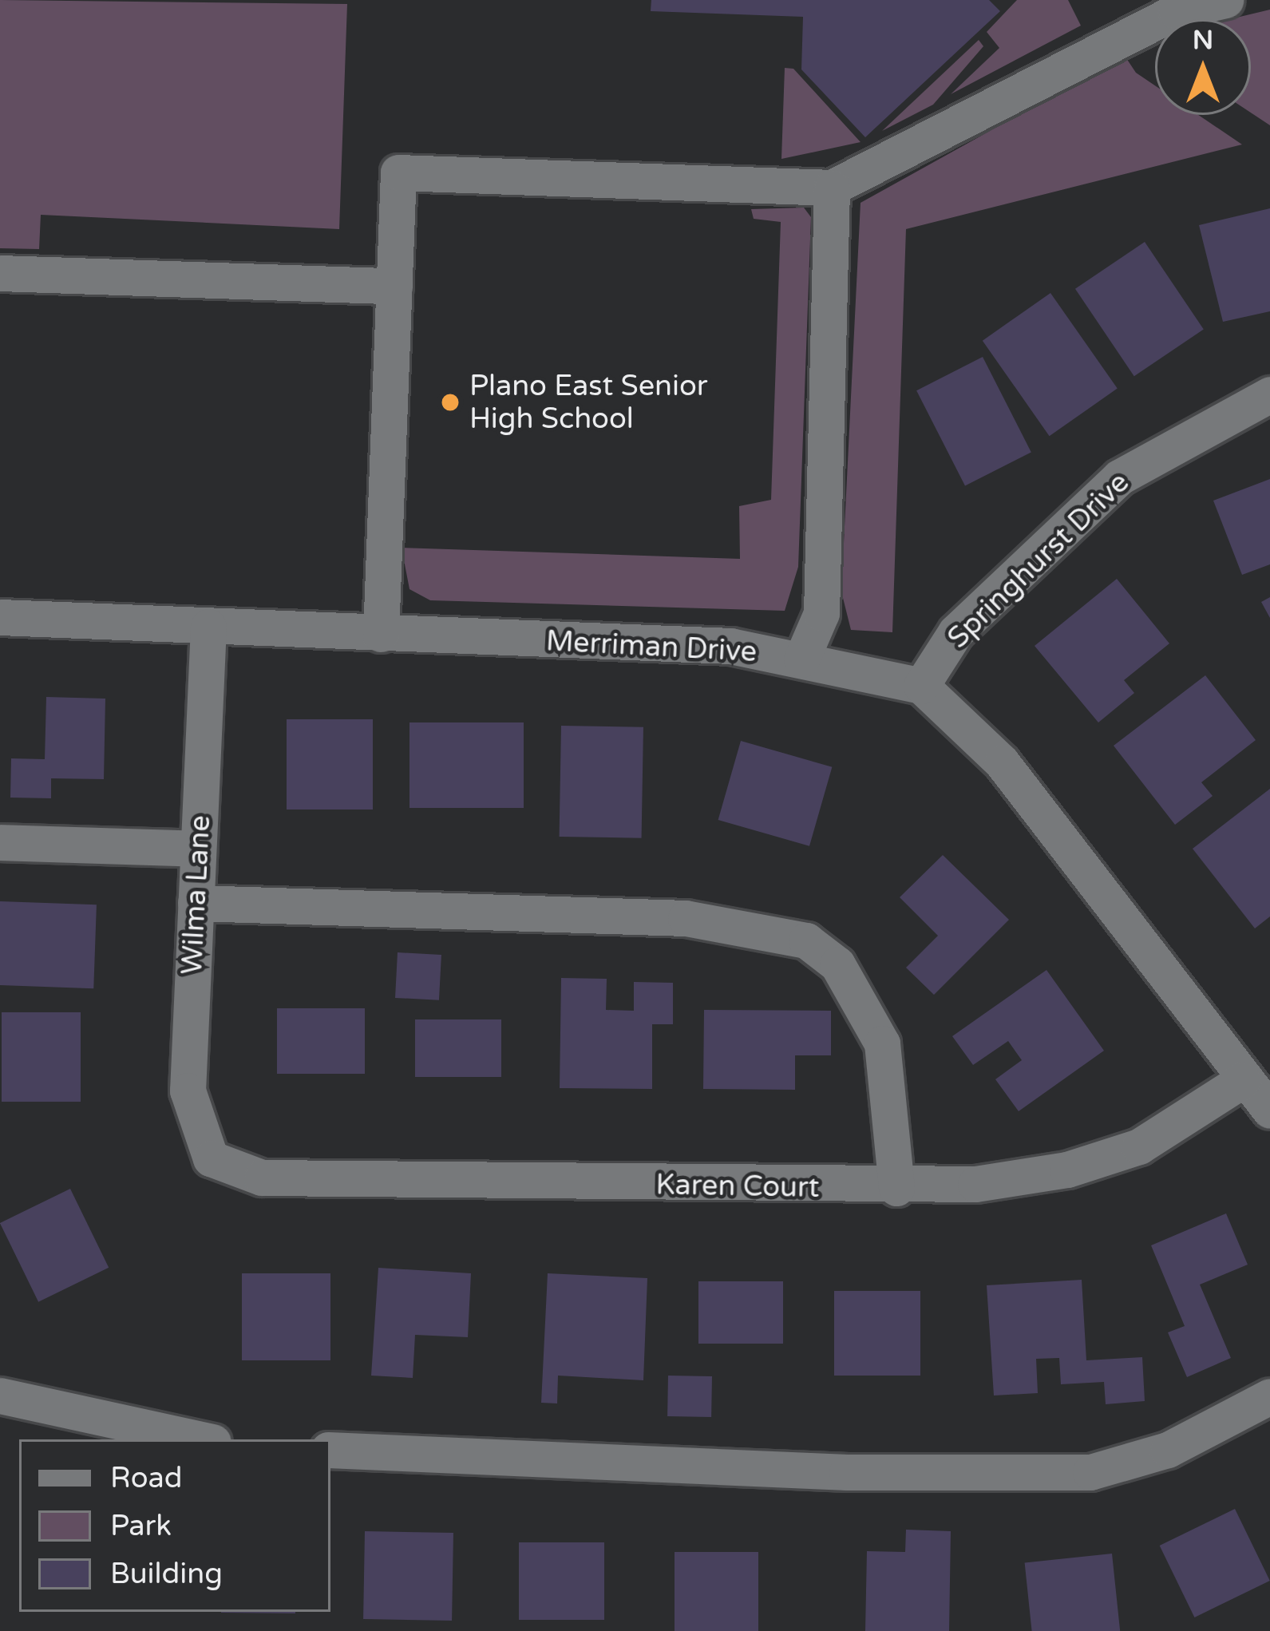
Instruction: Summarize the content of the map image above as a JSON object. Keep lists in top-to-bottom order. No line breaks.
{"streets":{"street":["Springhurst Drive","Merriman Drive","Wilma Lane","Karen Court"]},"crossings":[["Springhurst Drive","Merriman Drive"],["Merriman Drive","Wilma Lane"],["Wilma Lane","Karen Court"]],"places":["Plano East Senior High School"],"legend":["Road","Park","Building"],"north":"top"}
